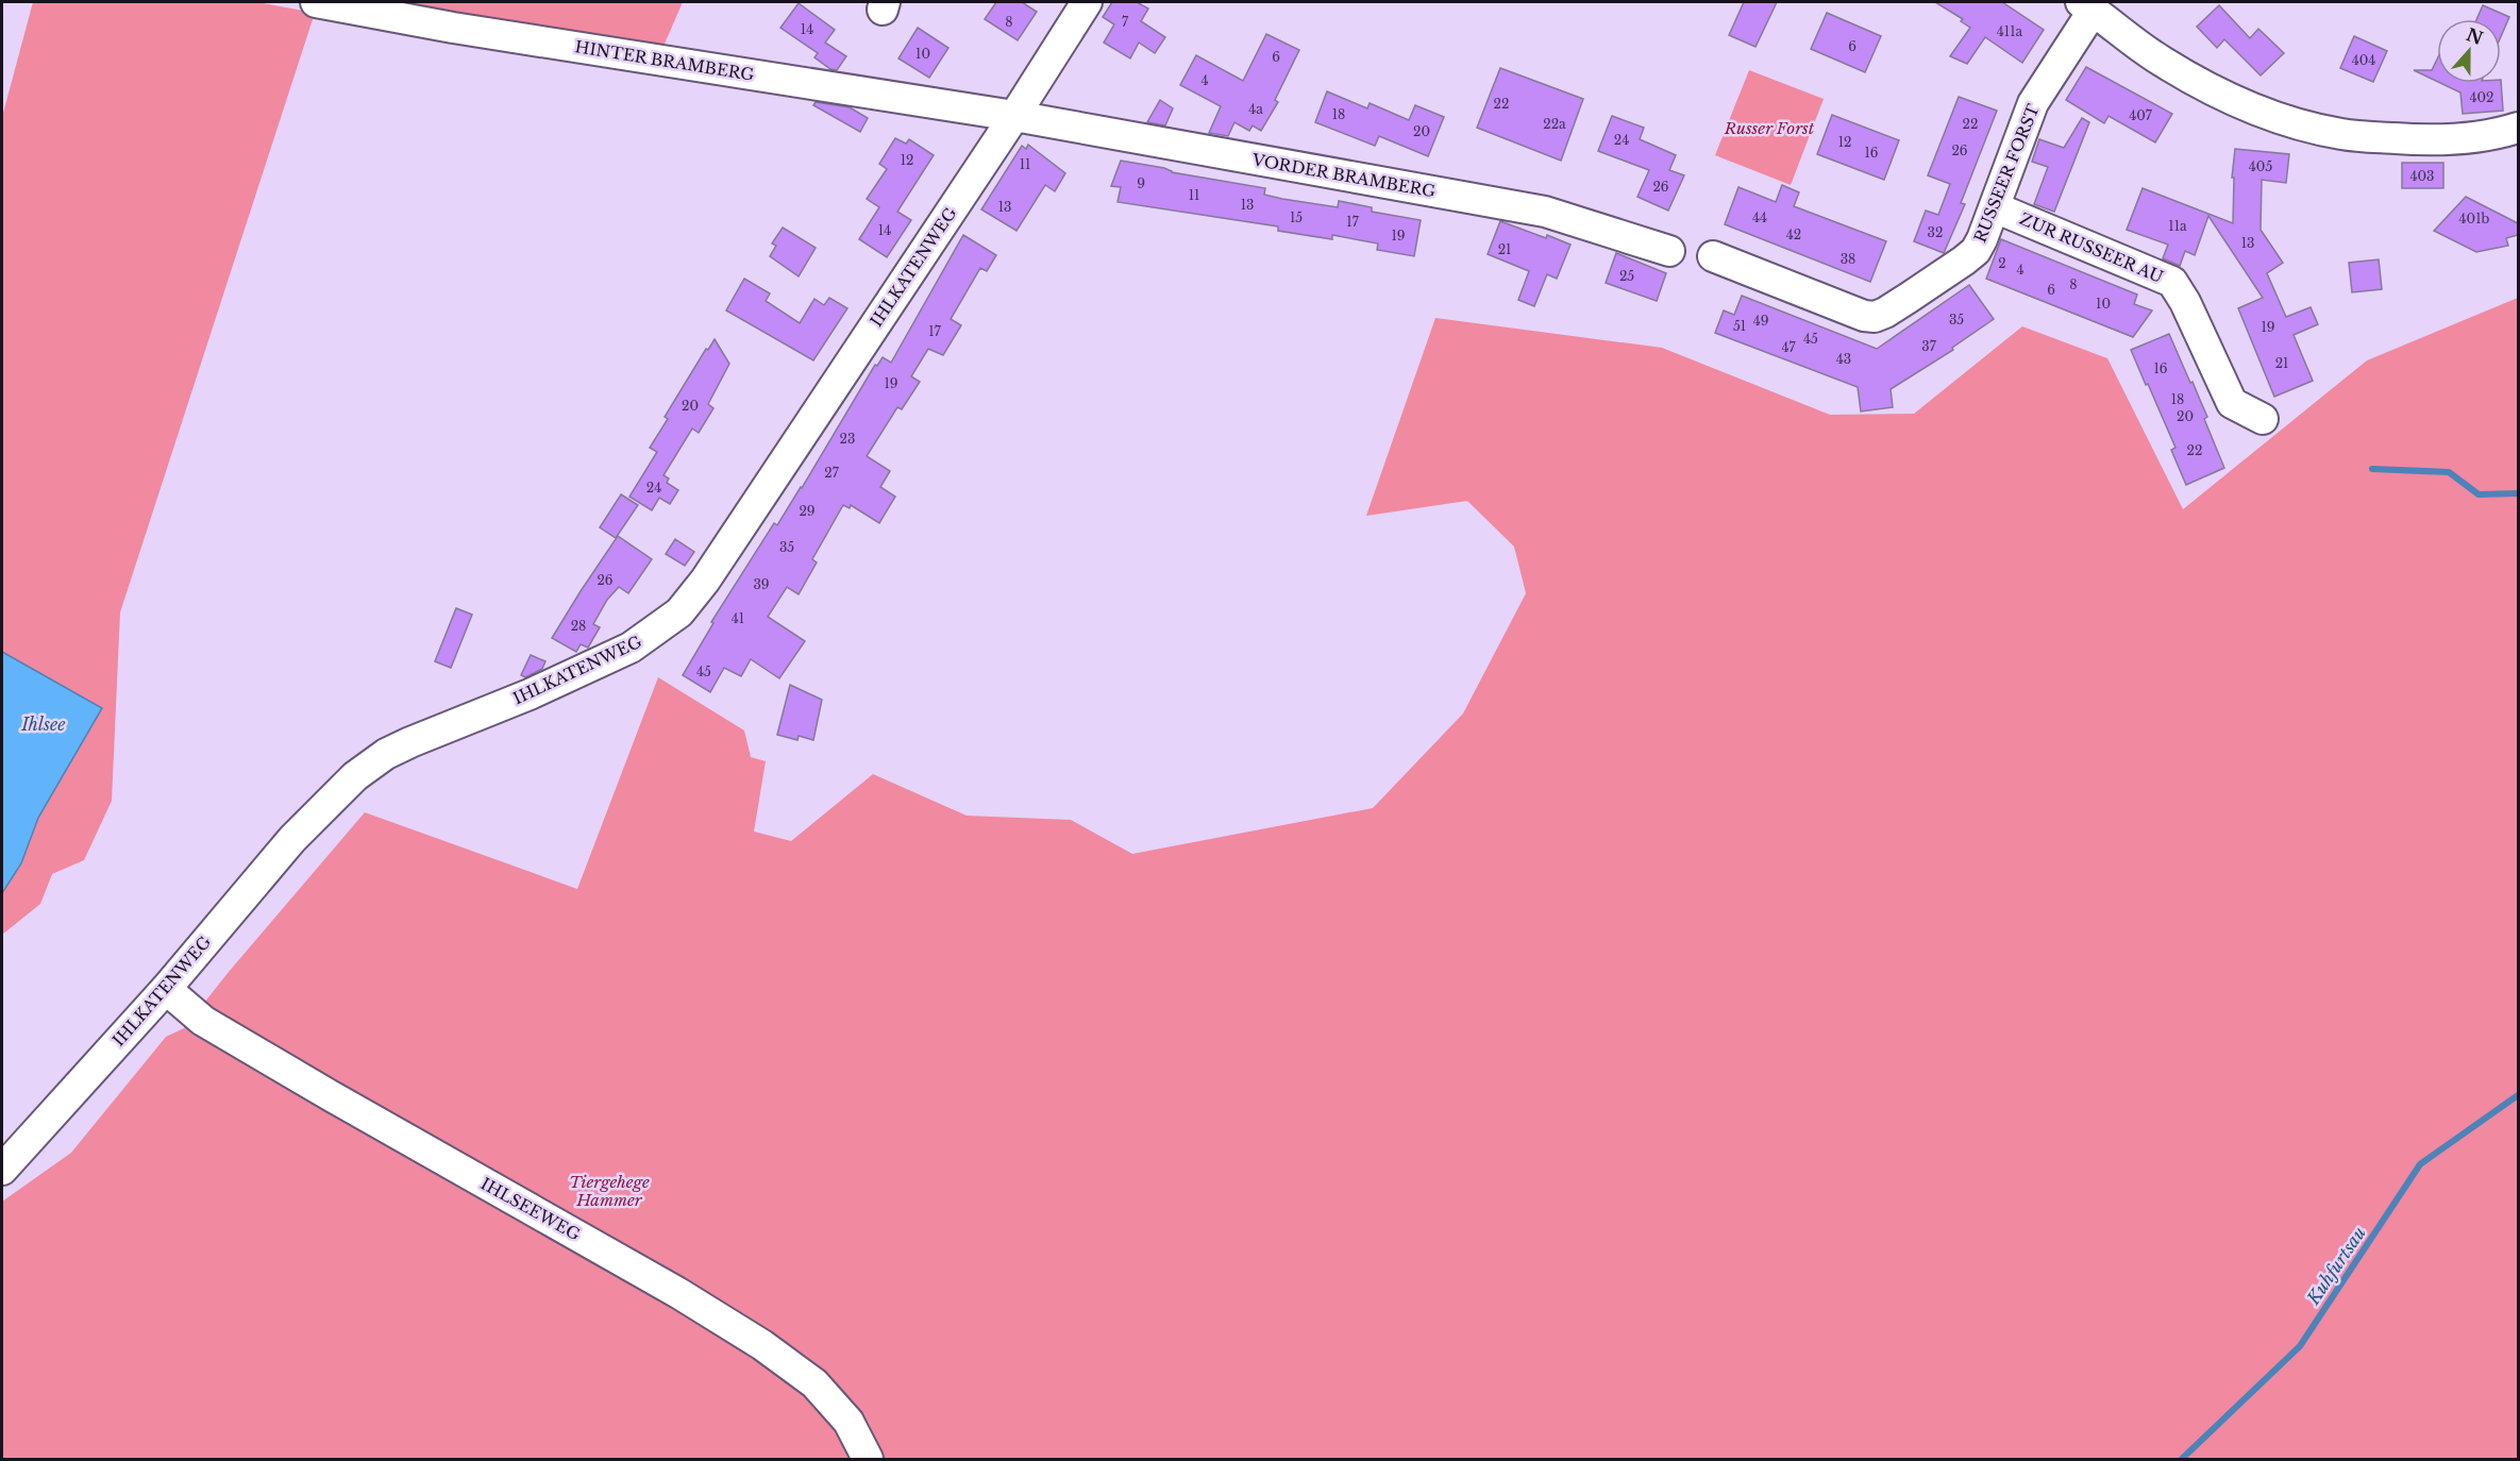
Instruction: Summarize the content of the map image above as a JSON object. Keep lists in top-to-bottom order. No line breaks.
{"streets":{"street":["HINTER BRAMBERG","RUSSEER FORST","VORDER BRAMBERG","ZUR RUSSEER AU","IHLKATENWEG","IHLSEEWEG"]},"crossings":[["HINTER BRAMBERG","VORDER BRAMBERG"],["HINTER BRAMBERG","IHLKATENWEG"],["RUSSEER FORST","ZUR RUSSEER AU"],["VORDER BRAMBERG","IHLKATENWEG"],["IHLKATENWEG","IHLSEEWEG"]],"water":["Ihlsee","Kuhfurtsau"],"parks":["Russer Forst","Tiergehege Hammer"],"house_numbers":["8","7","14","411a","6","10","6","404","4","402","22","4a","18","407","22a","22","20","24","12","26","16","12","11","405","403","9","26","11","13","13","15","44","401b","17","11a","14","32","42","19","13","21","38","2","4","25","8","6","10","35","49","51","19","17","45","37","47","43","21","16","19","18","20","20","23","22","27","24","29","35","26","39","41","28","45"],"north":"top"}
